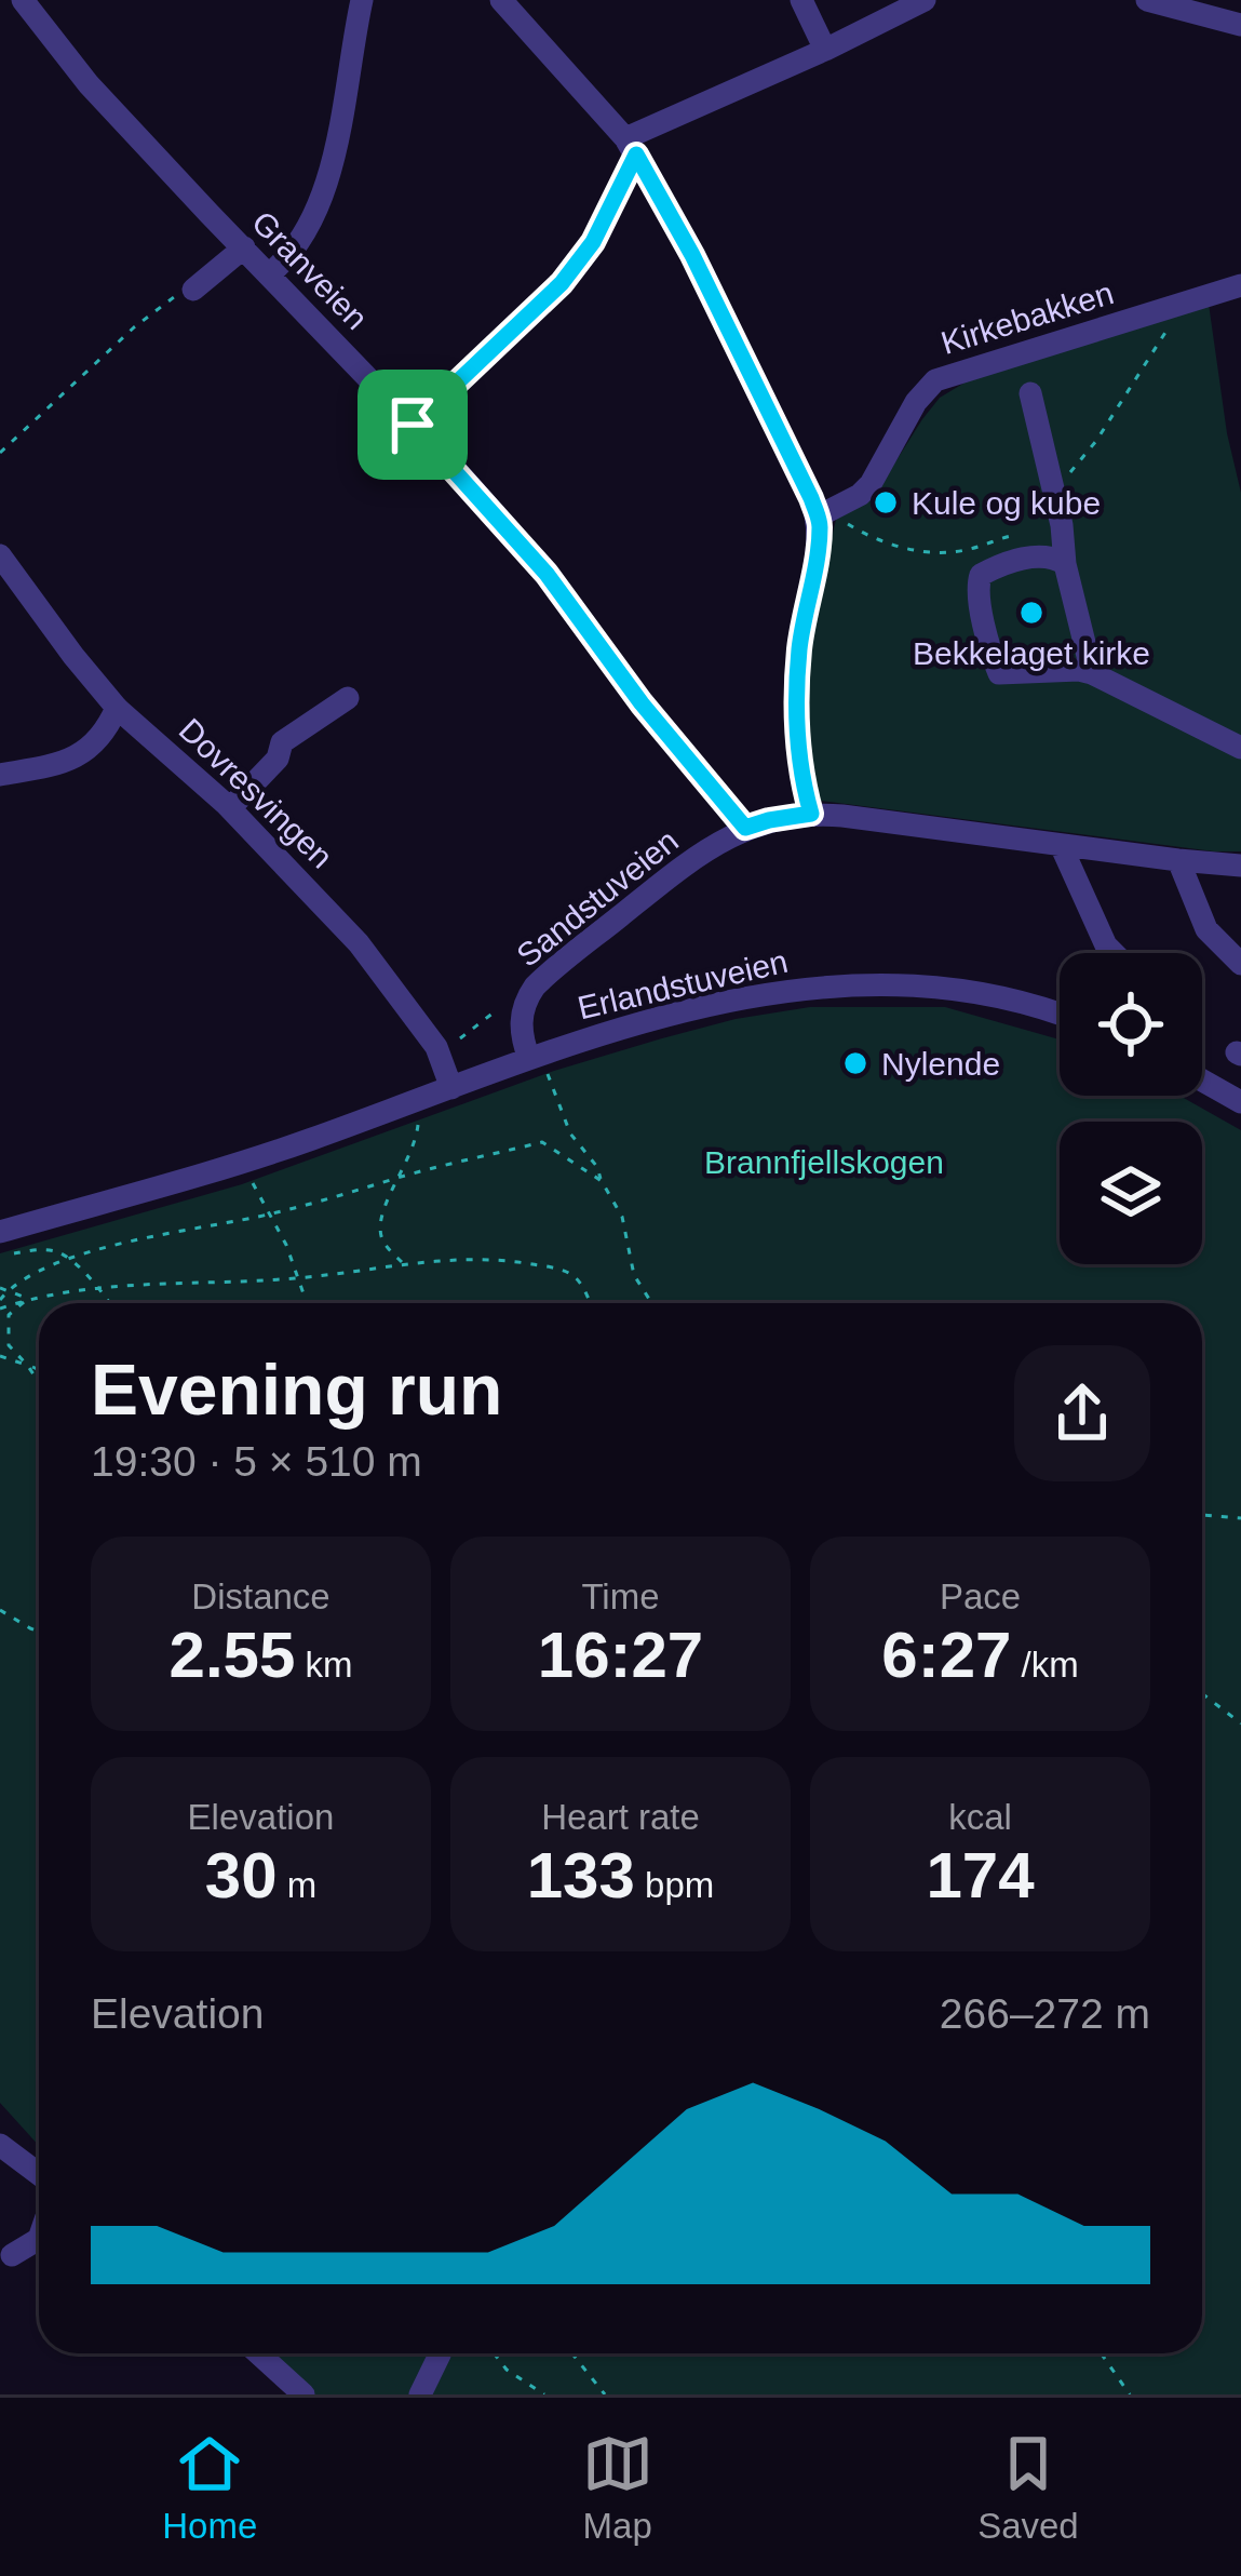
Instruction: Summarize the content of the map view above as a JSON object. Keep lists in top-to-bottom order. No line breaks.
{"streets":{"street":["Granveien","Kirkebakken","Dovresvingen","Sandstuveien","Erlandstuveien"]},"crossings":[["Granveien","Sandstuveien"],["Sandstuveien","Erlandstuveien"]],"parks":["Brannfjellskogen"],"places":["Kule og kube","Bekkelaget kirke","Nylende"],"page":{"heading":["Evening run","19:30 · 5 × 510 m"],"stats":[["Distance","2.55 km"],["Time","16:27"],["Pace","6:27 /km"],["Elevation","30 m"],["Heart rate","133 bpm"],["kcal","174"]],"chart":["Elevation","266–272 m"],"tabs":["Home","Map","Saved"]}}
